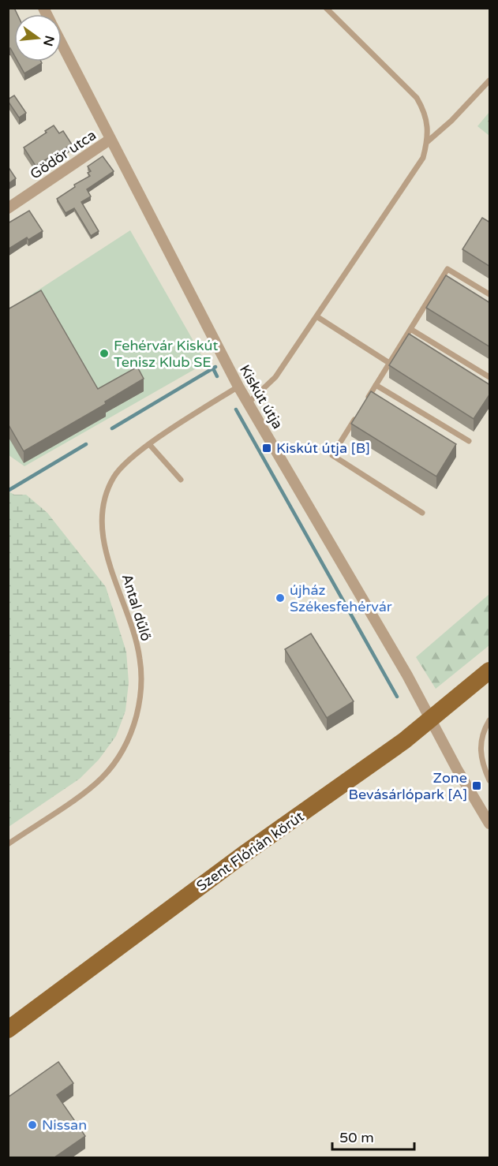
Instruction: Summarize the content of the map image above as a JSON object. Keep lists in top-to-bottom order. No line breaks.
{"streets":{"main road":["Szent Flórián körút"],"street":["Gödör utca","Kiskút útja"],"lane":["Antal dűlő"]},"crossings":[["Gödör utca","Kiskút útja"],["Kiskút útja","Antal dűlő"],["Kiskút útja","Szent Flórián körút"]],"places":{"other":["Fehérvár Kiskút Tenisz Klub SE","újház Székesfehérvár","Nissan"],"transit":["Kiskút útja [B]","Zone Bevásárlópark [A]"]},"scale_bar":"50 m","north":"right"}
